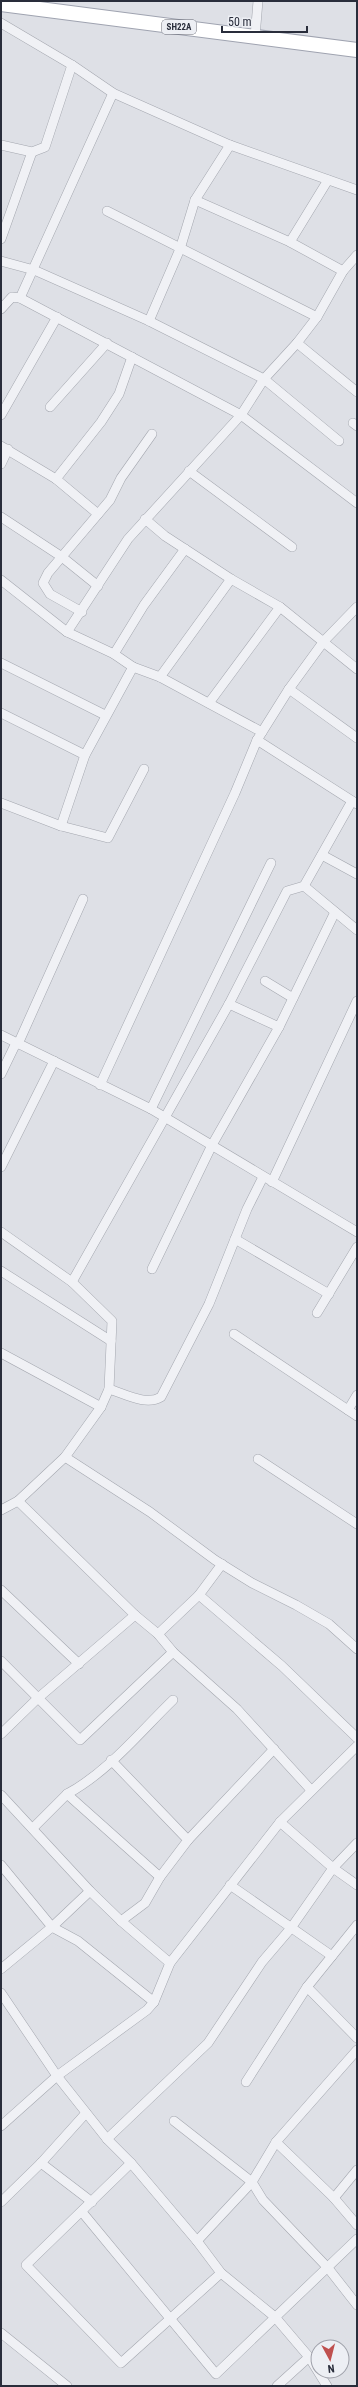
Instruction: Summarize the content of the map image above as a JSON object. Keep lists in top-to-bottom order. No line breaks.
{"streets":{"main road":["SH22A"]},"scale_bar":"50 m","north":"bottom"}
